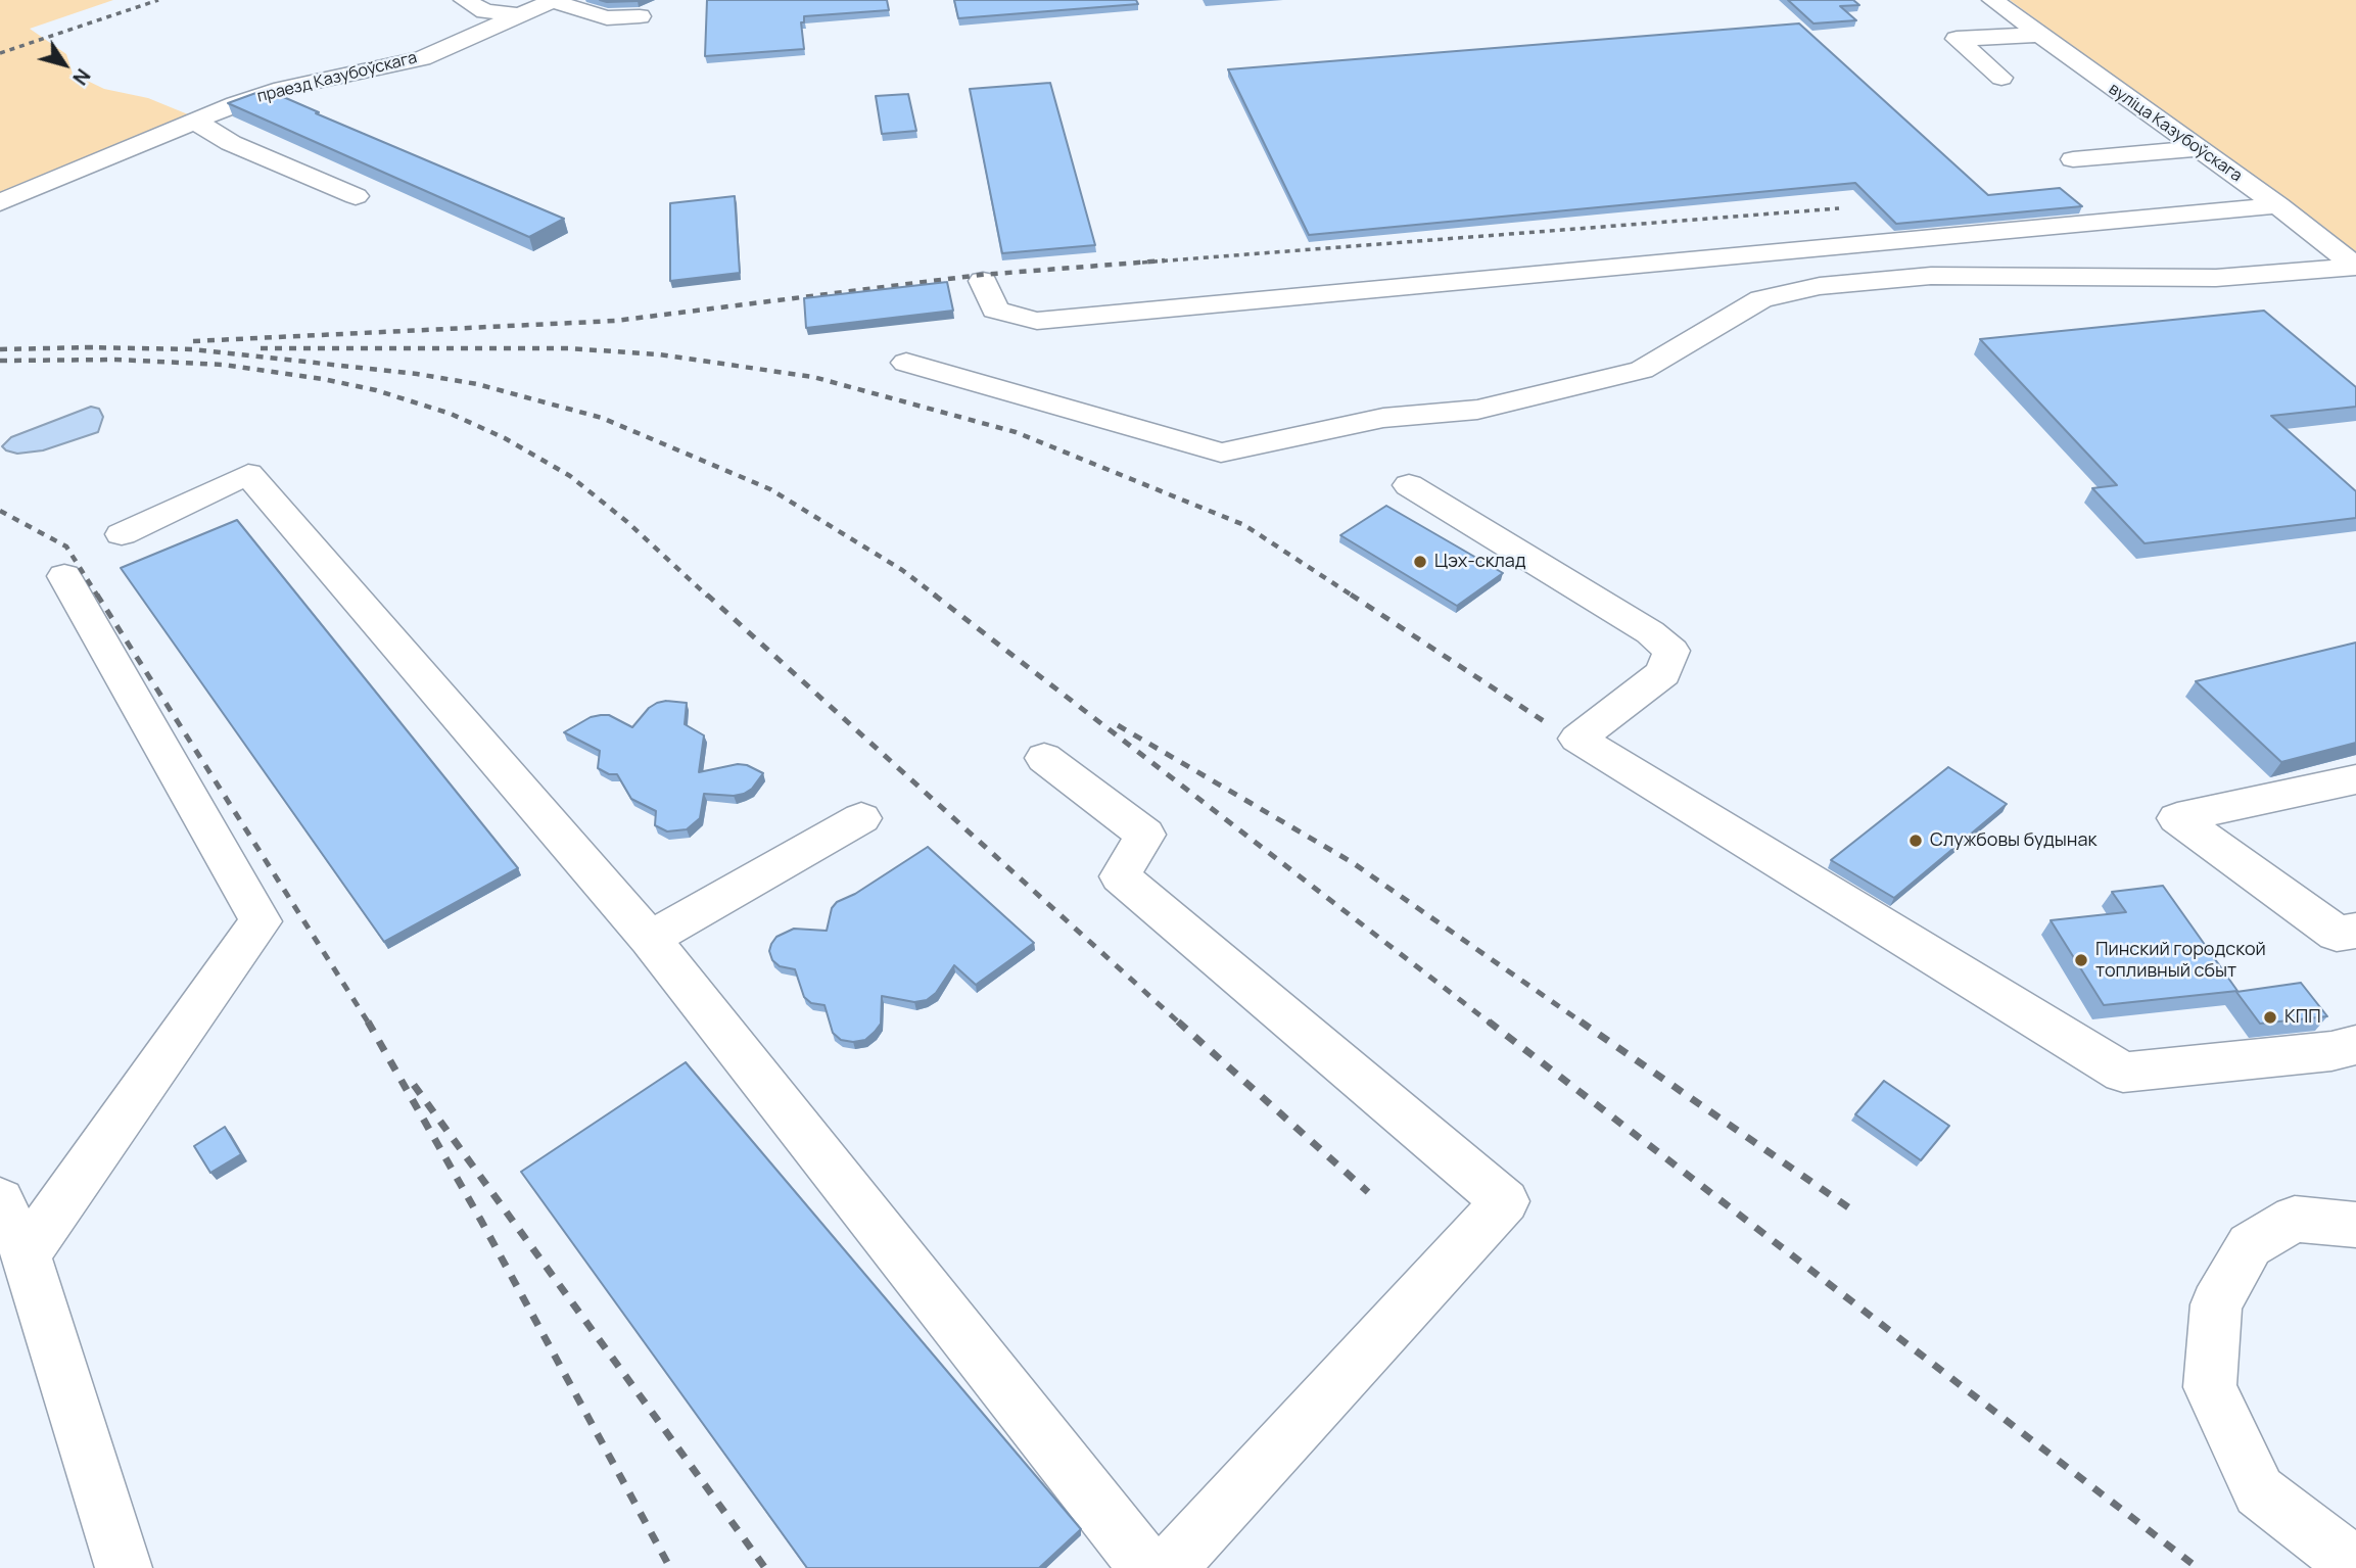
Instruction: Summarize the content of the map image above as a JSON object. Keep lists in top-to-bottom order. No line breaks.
{"streets":{"street":["праезд Казубоўскага","вуліца Казубоўскага"]},"places":["Цэх-склад","Службовы будынак","Пинский городской топливный сбыт","КПП"],"north":"bottom right"}
